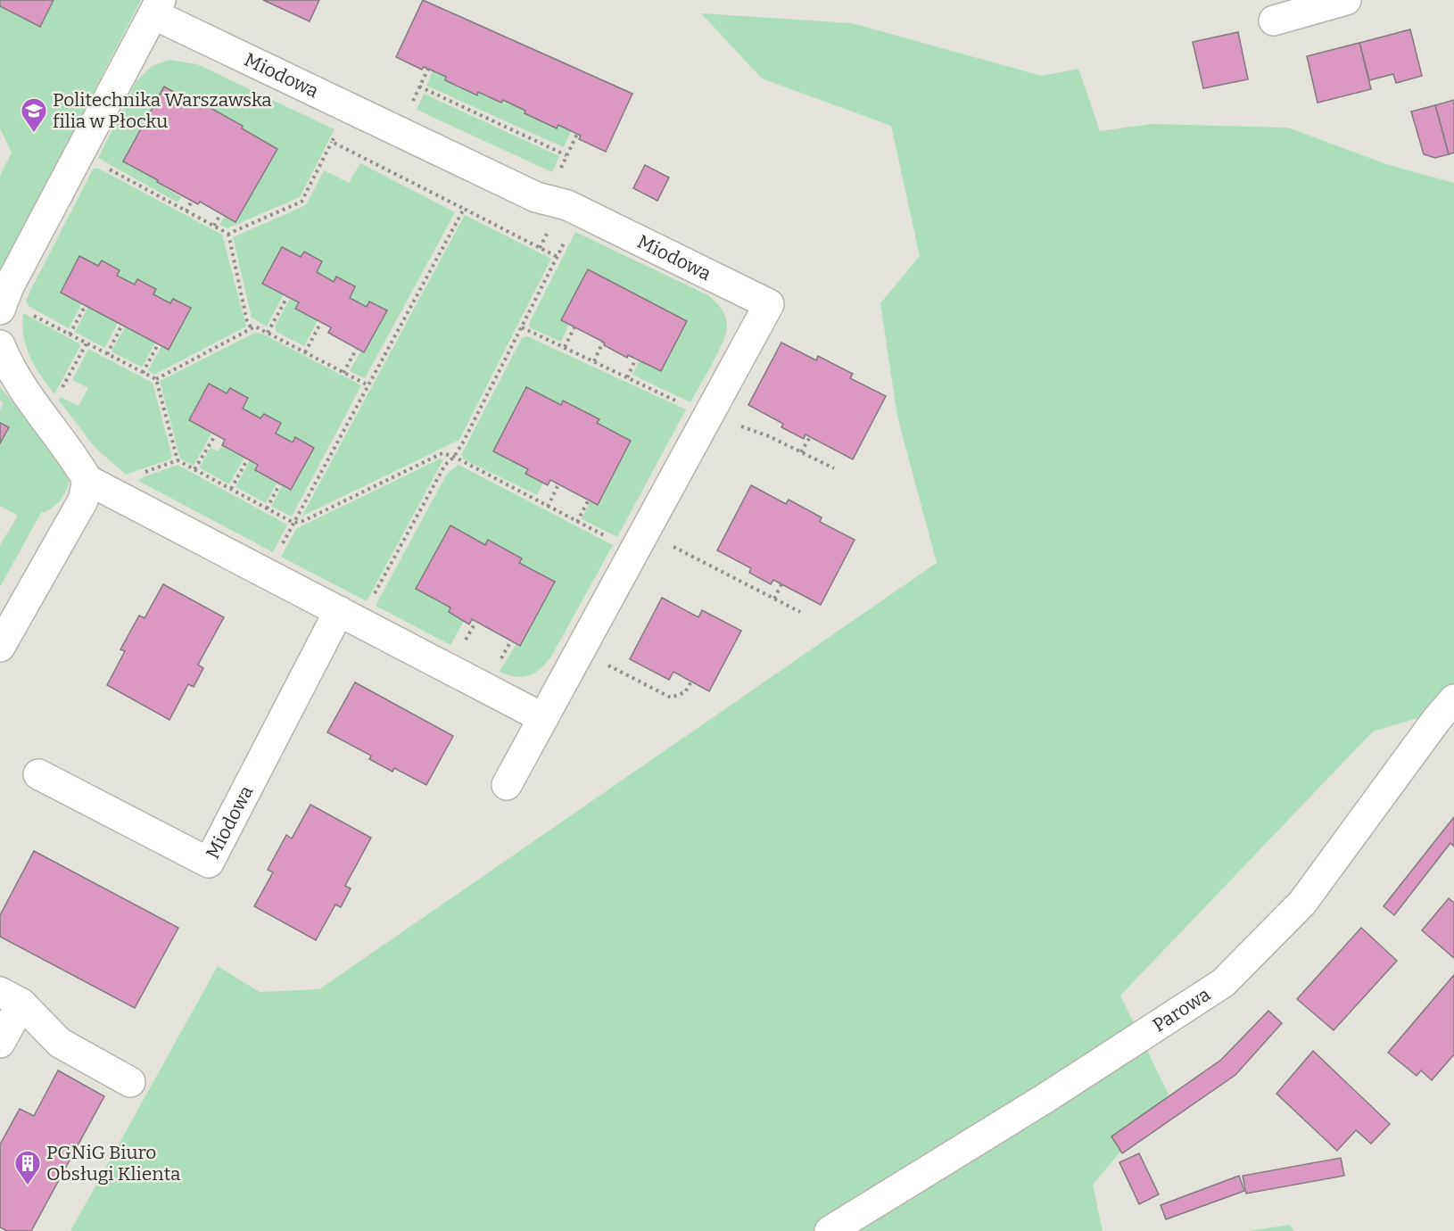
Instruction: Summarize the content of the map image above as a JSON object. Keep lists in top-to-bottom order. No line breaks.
{"streets":{"street":["Miodowa","Parowa"]},"places":{"school or university":["Politechnika Warszawska filia w Płocku"],"building":["PGNiG Biuro Obsługi Klienta"]}}
